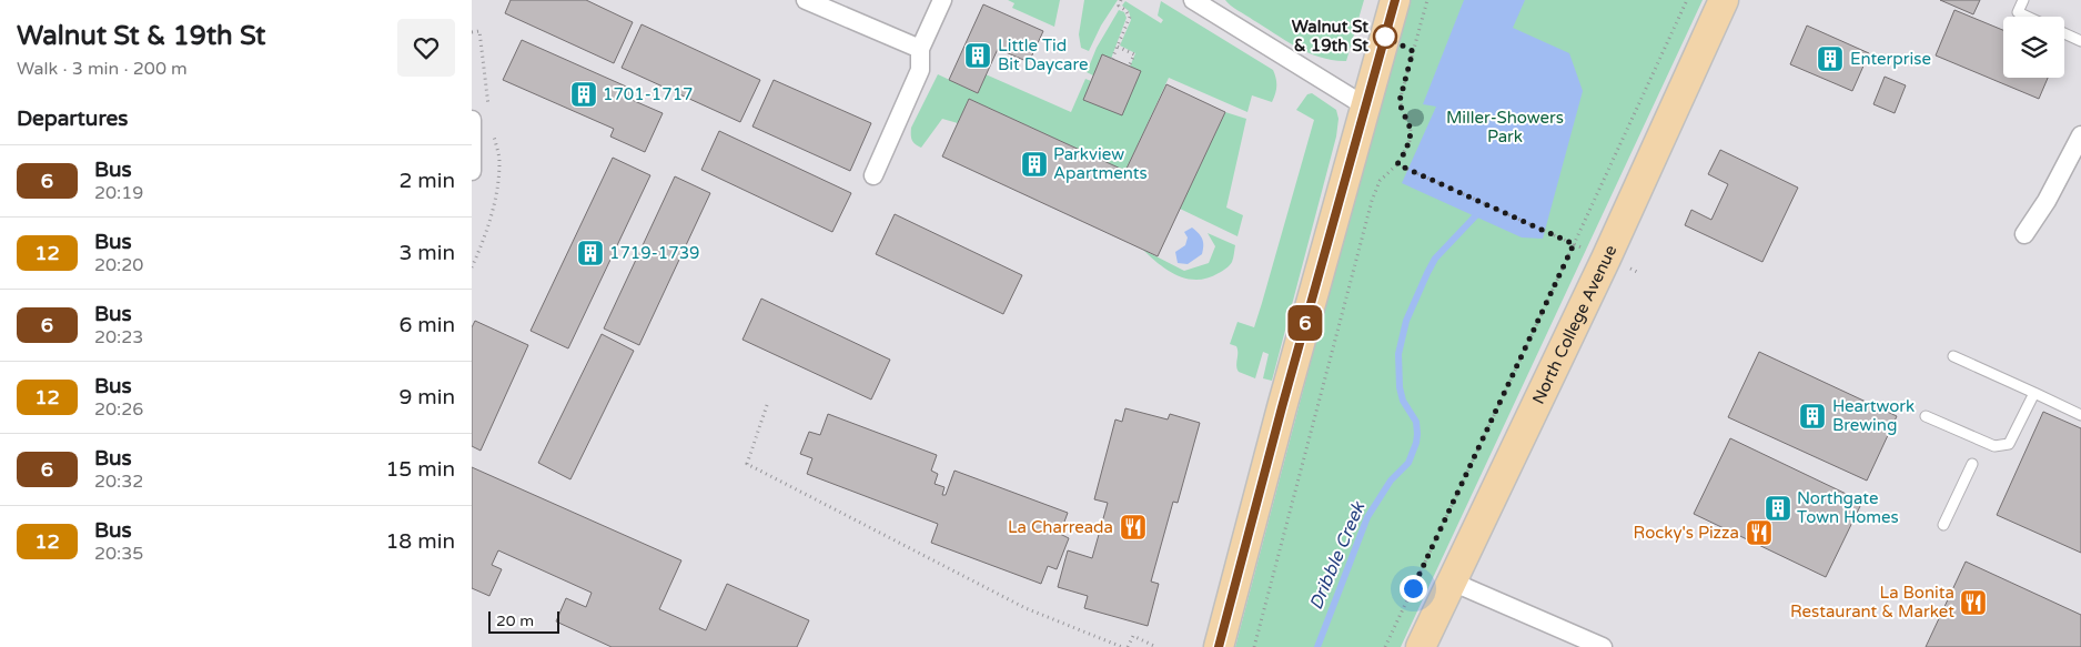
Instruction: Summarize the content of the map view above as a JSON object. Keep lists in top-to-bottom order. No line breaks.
{"streets":{"main road":["North College Avenue"]},"water":["Dribble Creek"],"parks":["Miller-Showers Park"],"places":{"other":["Walnut St & 19th St"],"building":["Little Tid Bit Daycare","Enterprise","1701-1717","Parkview Apartments","1719-1739","Heartwork Brewing","Northgate Town Homes"],"restaurant":["La Charreada","Rocky's Pizza","La Bonita Restaurant & Market"]},"lines":["bus line 6"],"scale_bar":"20 m","page":{"heading":[["Walnut St & 19th St","Walk · 3 min · 200 m"],"Departures"],"on_map":"6","list":[{"mark":"6","name":"Bus","note":"20:19","value":"2 min"},{"mark":"12","name":"Bus","note":"20:20","value":"3 min"},{"mark":"6","name":"Bus","note":"20:23","value":"6 min"},{"mark":"12","name":"Bus","note":"20:26","value":"9 min"},{"mark":"6","name":"Bus","note":"20:32","value":"15 min"},{"mark":"12","name":"Bus","note":"20:35","value":"18 min"}],"scale":"20 m"}}
